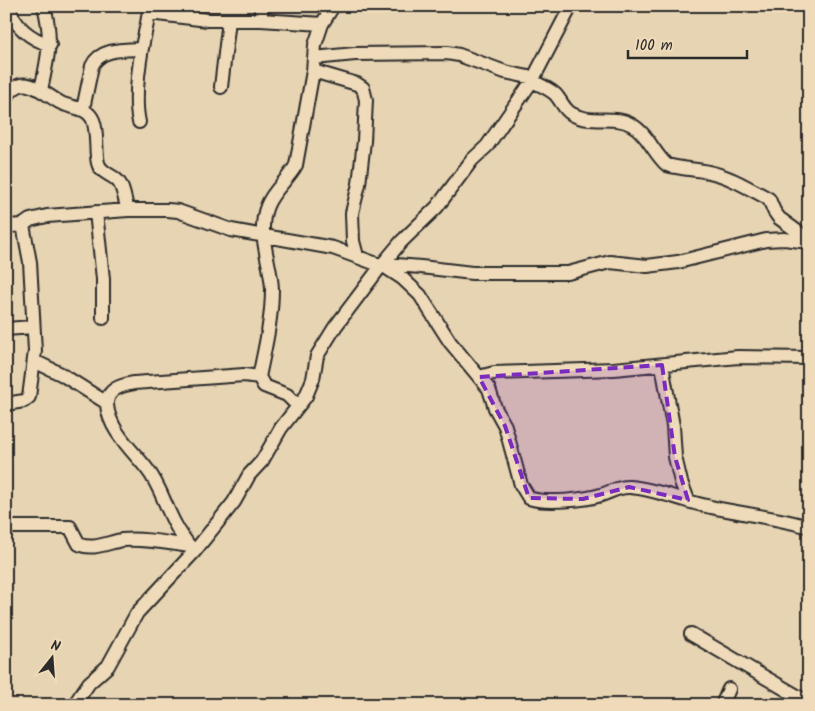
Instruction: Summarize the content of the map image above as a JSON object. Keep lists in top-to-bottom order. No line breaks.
{"scale_bar":"100 m","north":"top"}
